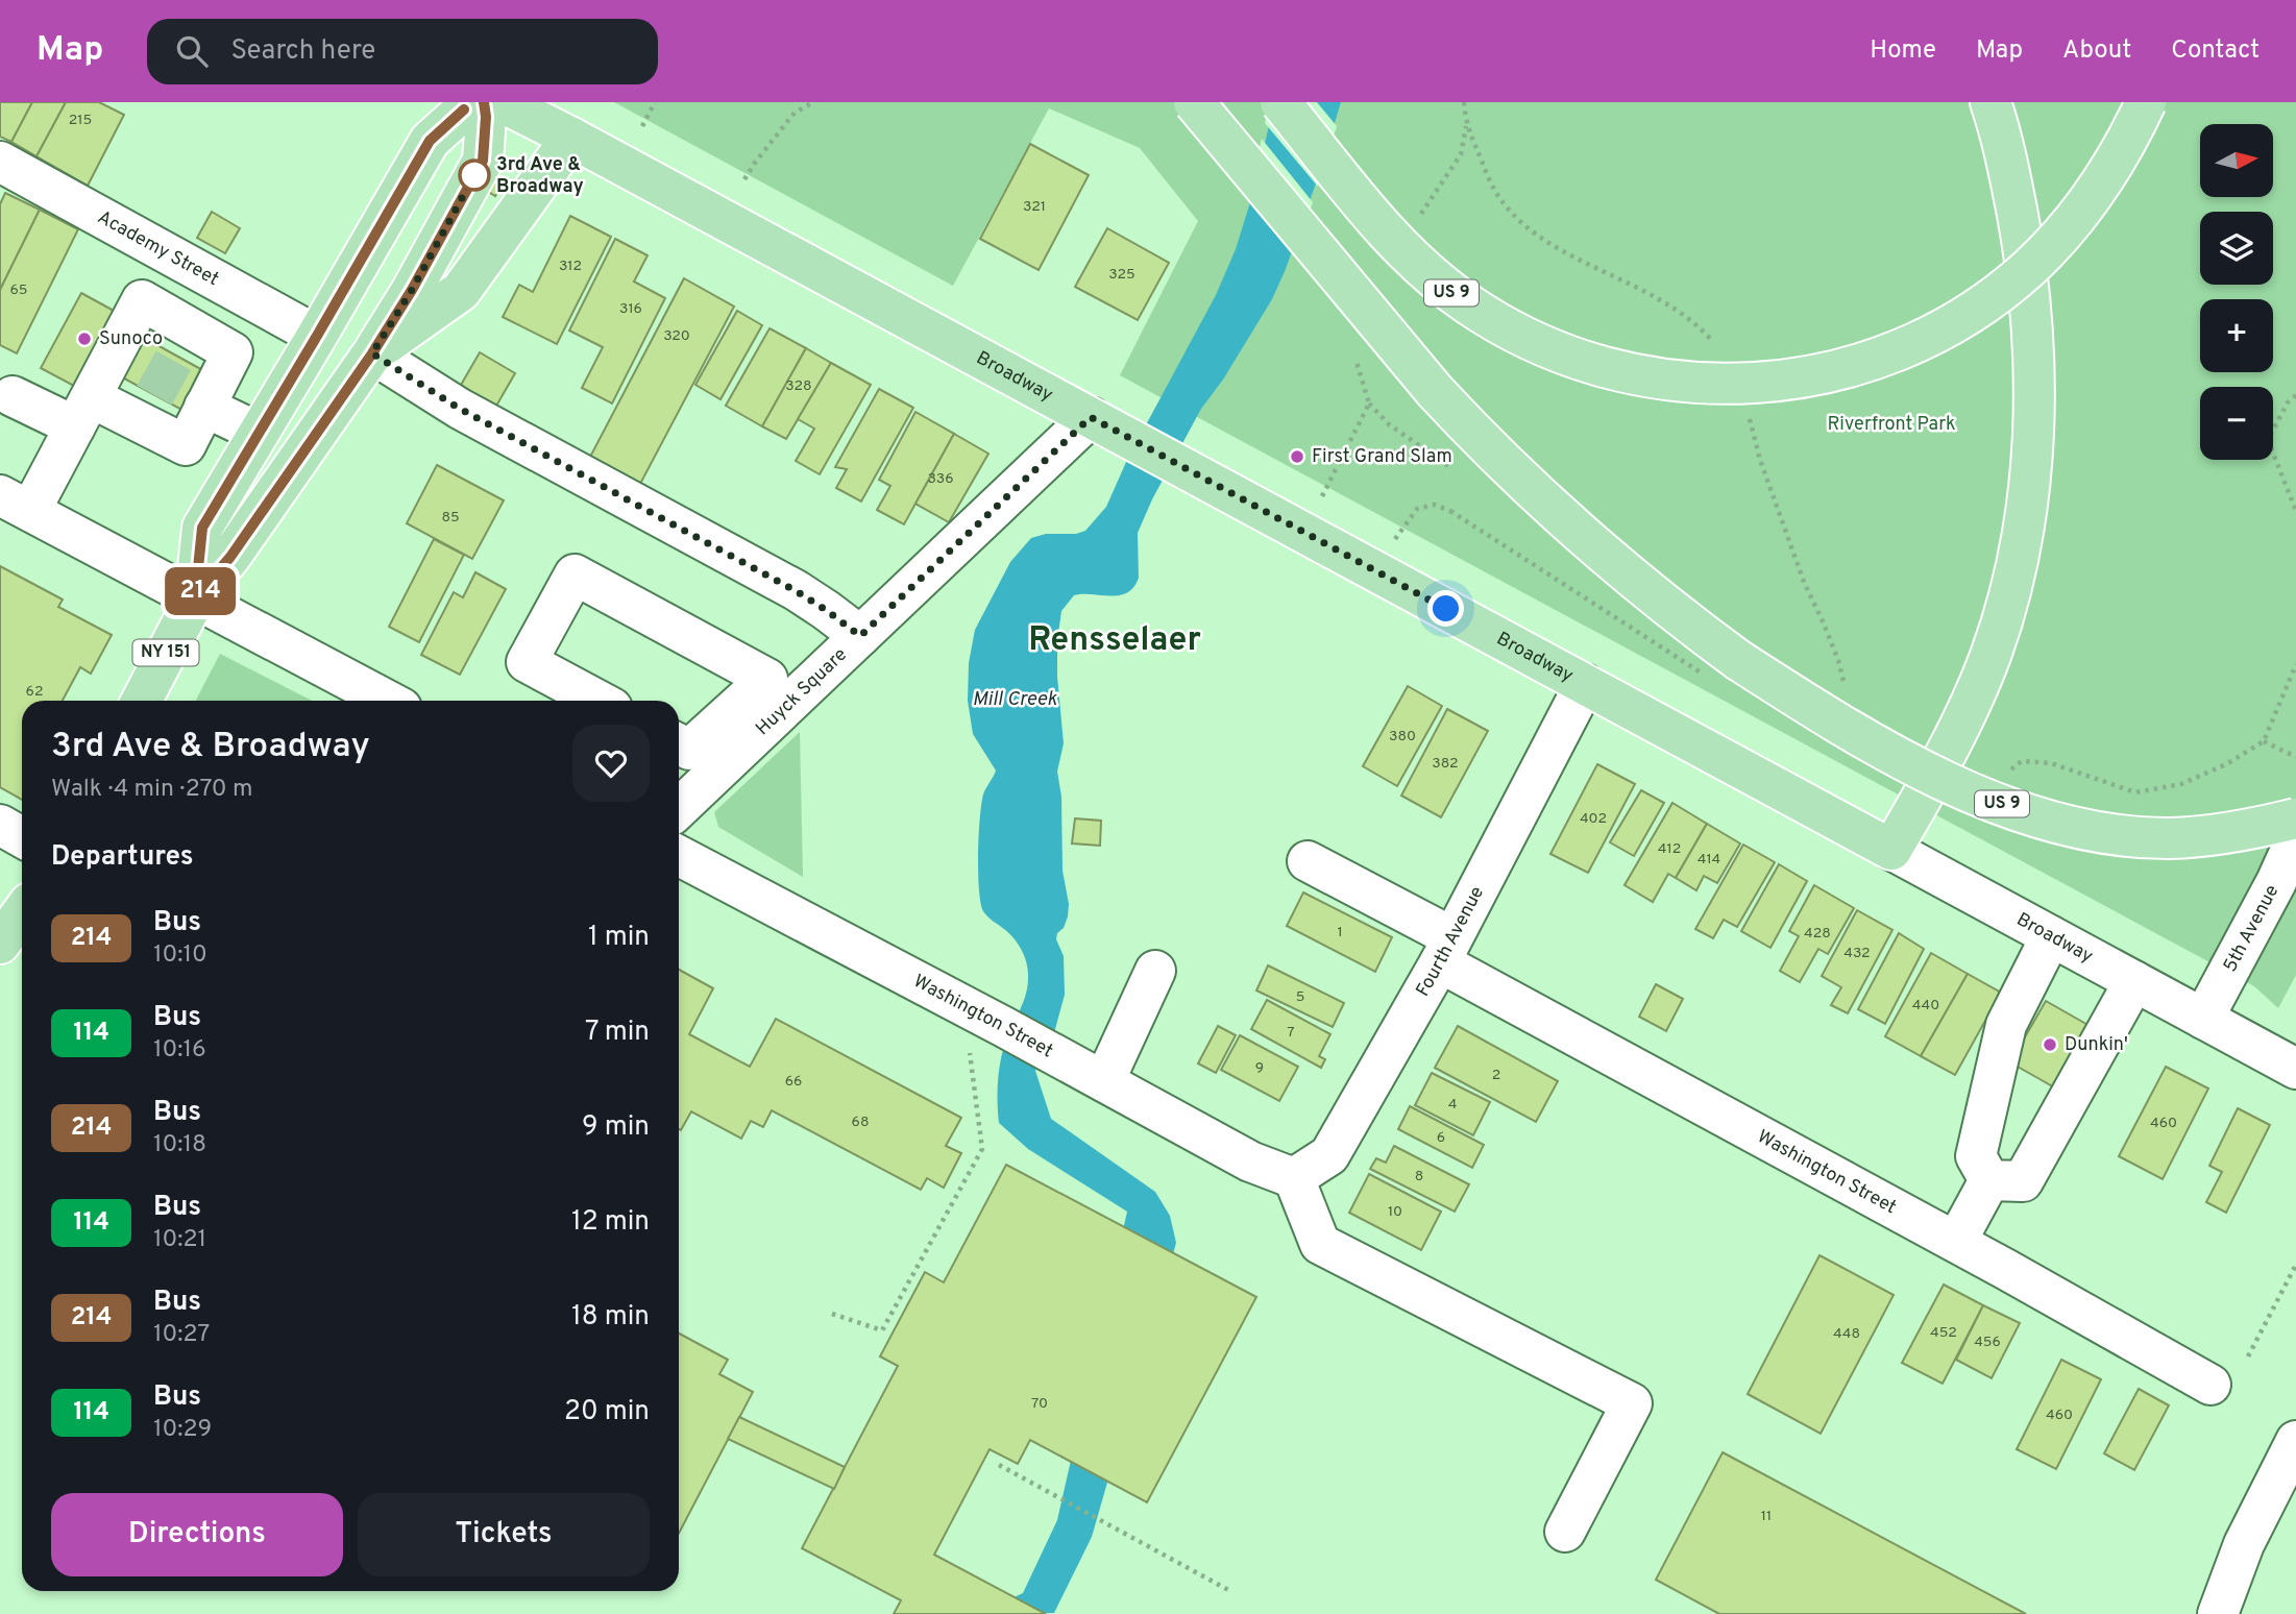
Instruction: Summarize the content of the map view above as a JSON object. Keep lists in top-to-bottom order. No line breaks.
{"streets":{"main road":["US 9","Broadway","NY 151"],"street":["Academy Street","Huyck Square","5th Avenue","Fourth Avenue","Washington Street"]},"crossings":[["Academy Street","NY 151"],["Broadway","Huyck Square"],["Broadway","5th Avenue"],["Broadway","Fourth Avenue"],["Fourth Avenue","Washington Street"]],"districts":["Rensselaer"],"water":["Mill Creek"],"parks":["Riverfront Park"],"places":["3rd Ave & Broadway","Sunoco","First Grand Slam","Dunkin'"],"lines":["bus line 214"],"house_numbers":["215","321","312","325","65","316","320","328","336","85","62","380","382","402","412","414","1","428","432","5","440","7","9","2","66","4","68","460","6","8","10","452","448","456","70","460","11"],"north":"right","page":{"header":"Map","search":"Search here","nav":["Home","Map","About","Contact"],"on_map":"214","map_buttons":["+","−"],"heading":[["3rd Ave & Broadway","Walk · 4 min · 270 m"],"Departures"],"list":[{"mark":"214","name":"Bus","note":"10:10","value":"1 min"},{"mark":"114","name":"Bus","note":"10:16","value":"7 min"},{"mark":"214","name":"Bus","note":"10:18","value":"9 min"},{"mark":"114","name":"Bus","note":"10:21","value":"12 min"},{"mark":"214","name":"Bus","note":"10:27","value":"18 min"},{"mark":"114","name":"Bus","note":"10:29","value":"20 min"}],"buttons":["Directions","Tickets"]}}
